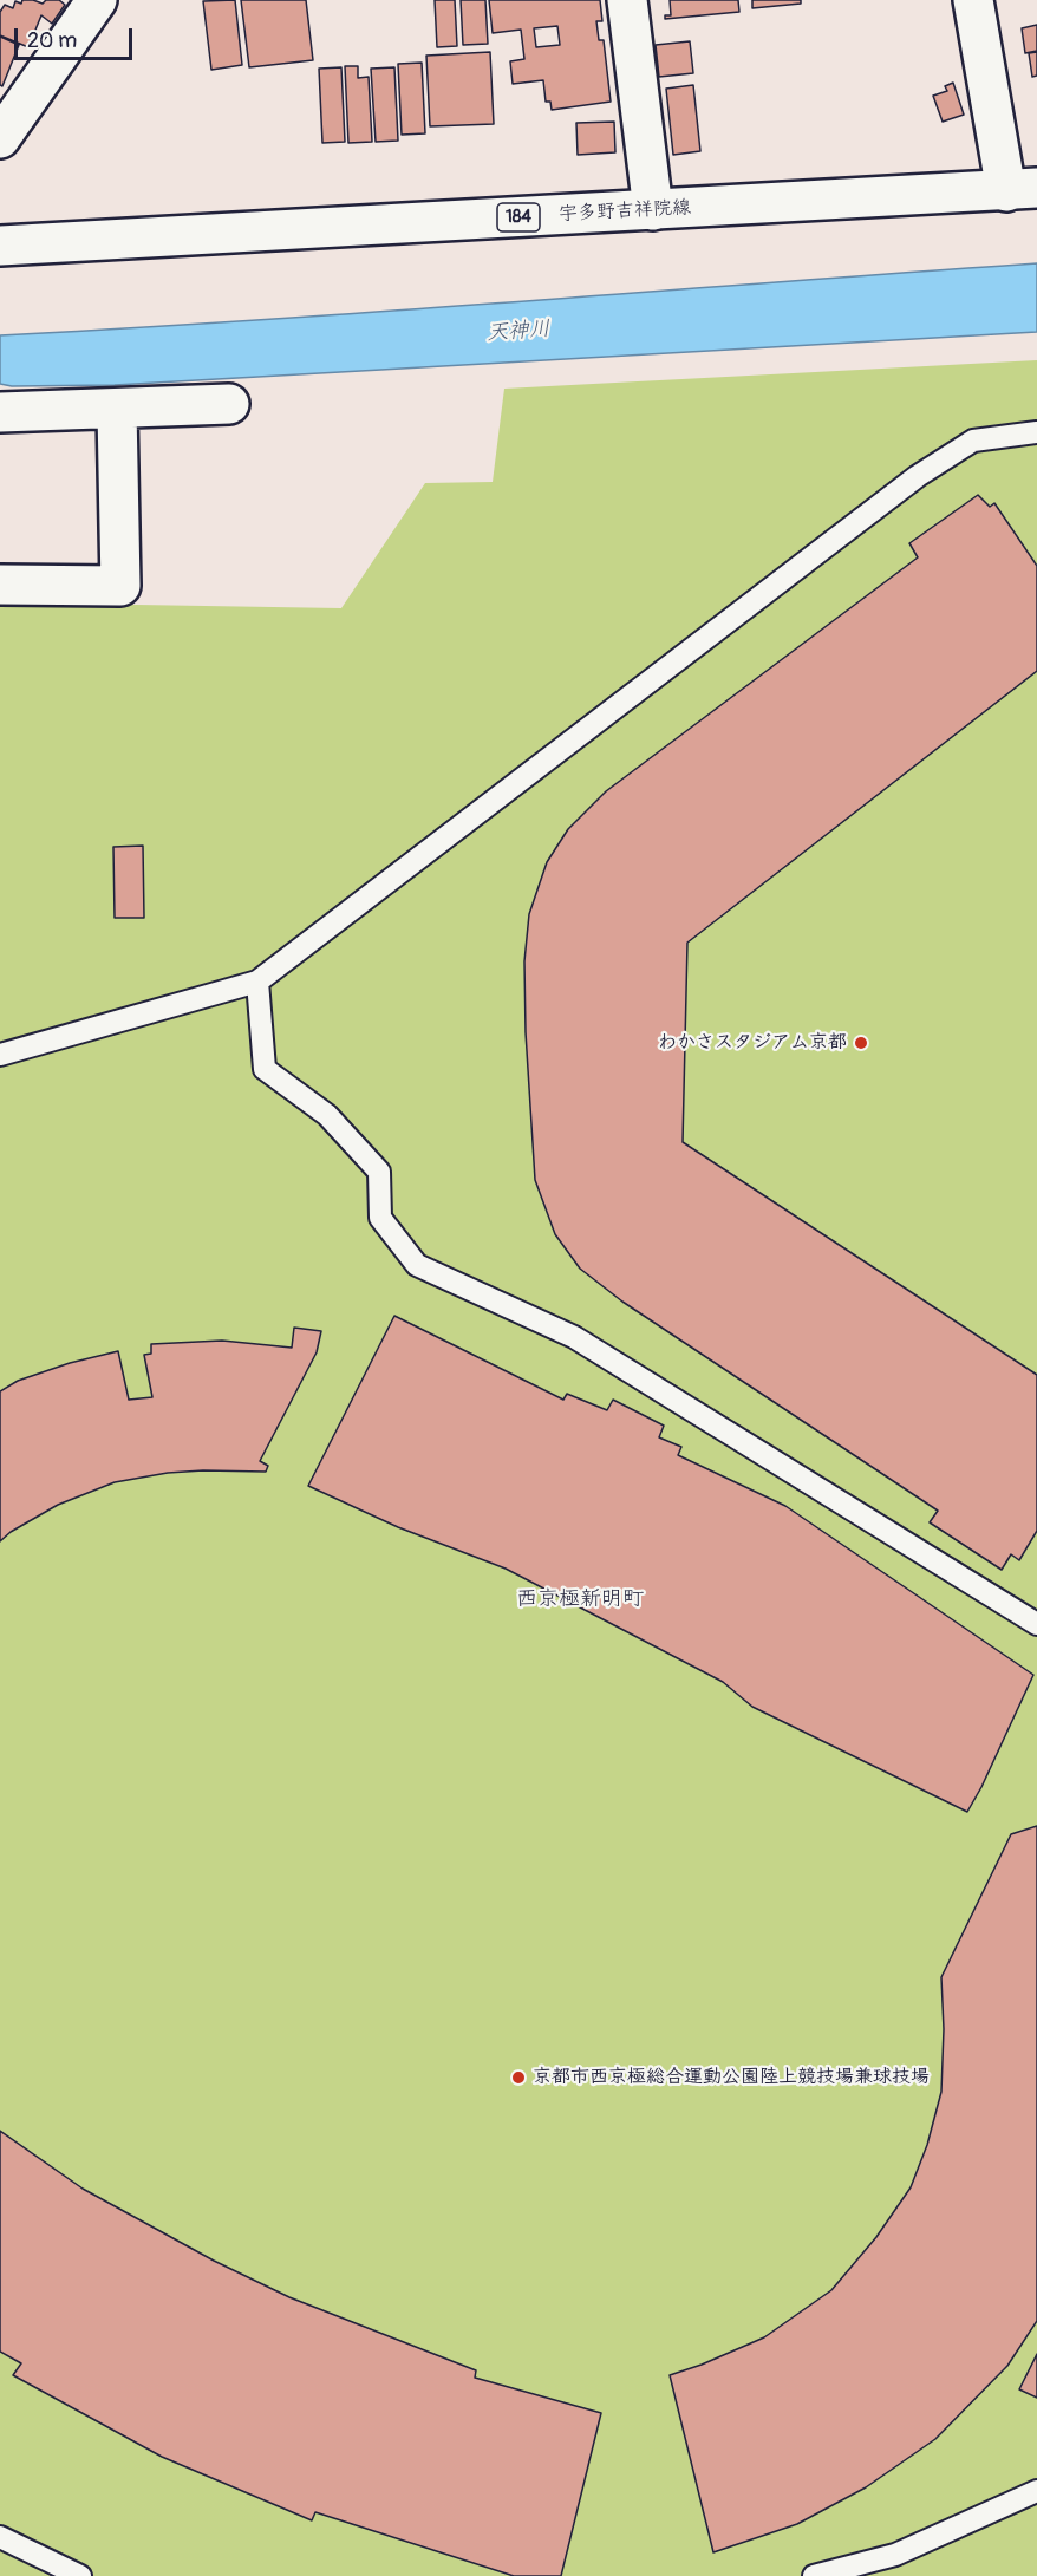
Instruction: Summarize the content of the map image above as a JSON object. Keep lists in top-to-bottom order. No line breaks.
{"streets":{"main road":["宇多野吉祥院線","184"]},"districts":["西京極新明町"],"water":["天神川"],"places":["わかさスタジアム京都","京都市西京極総合運動公園陸上競技場兼球技場"],"scale_bar":"20 m"}
